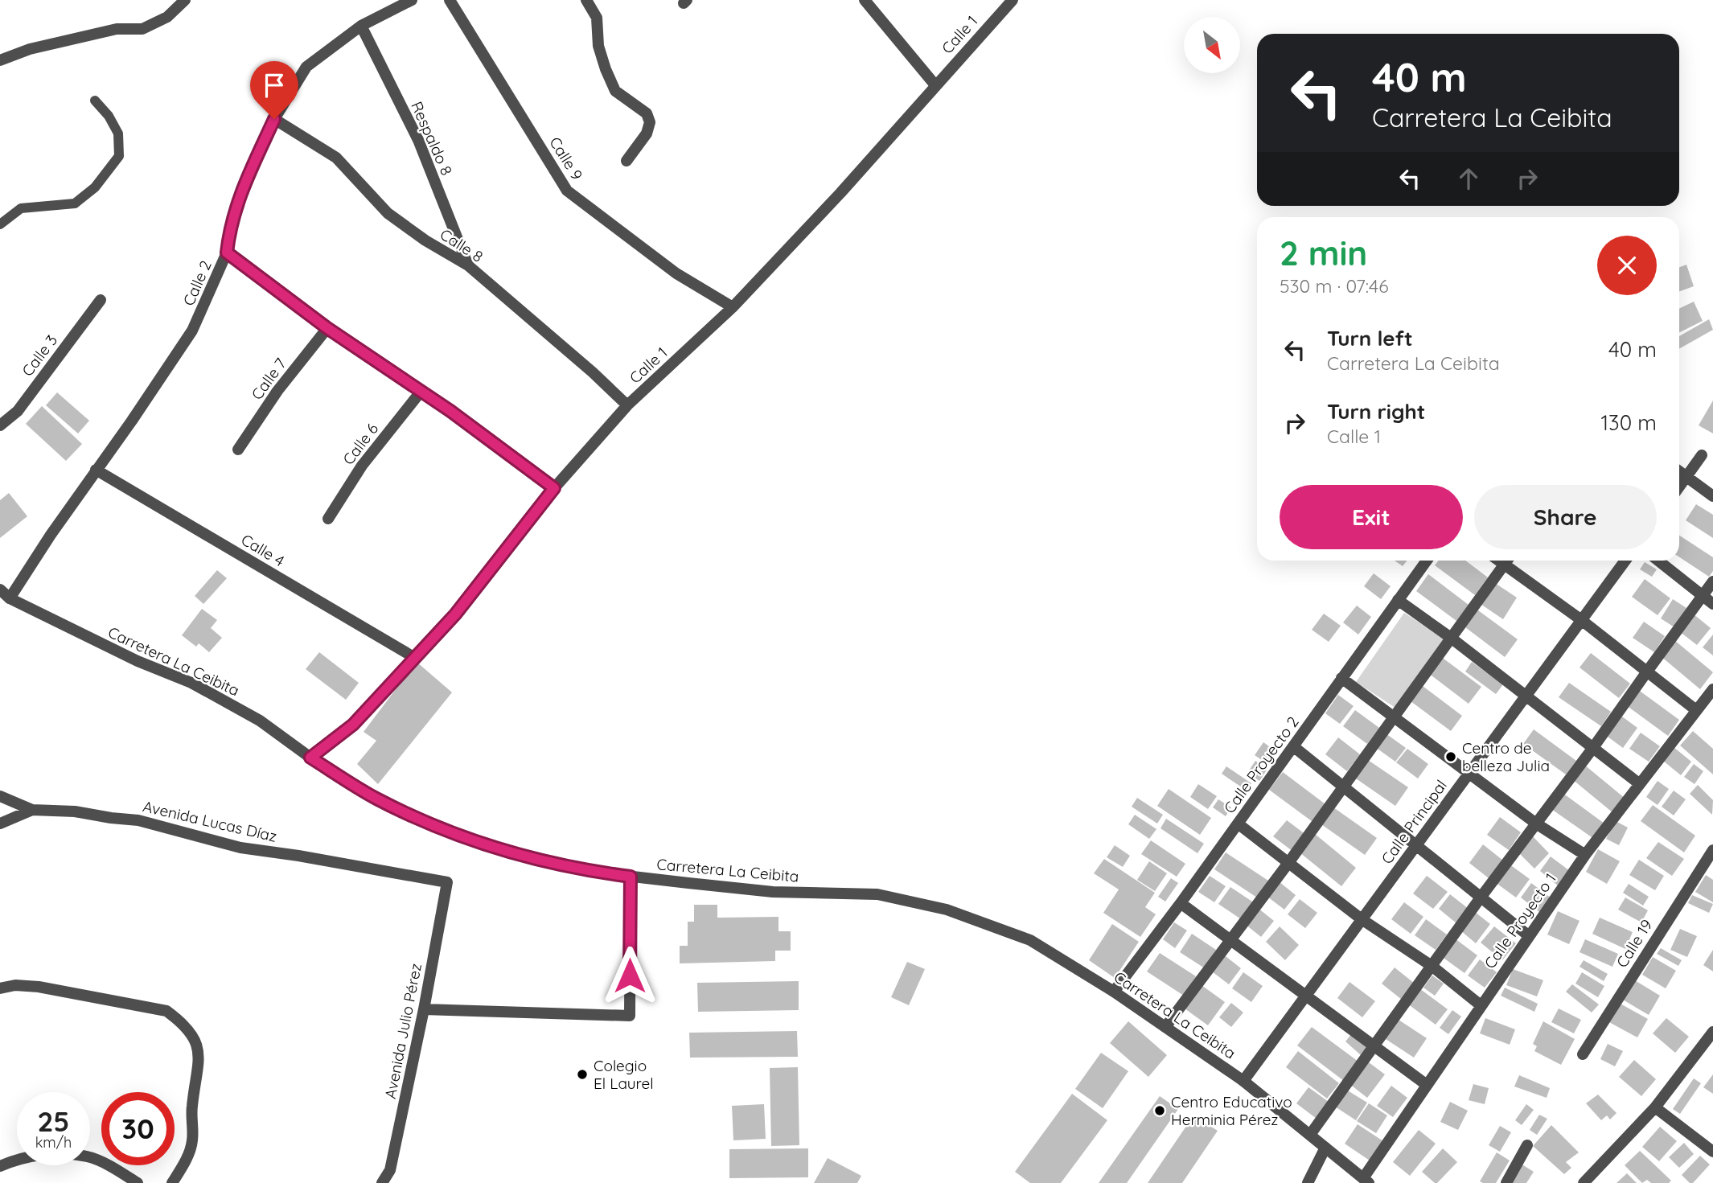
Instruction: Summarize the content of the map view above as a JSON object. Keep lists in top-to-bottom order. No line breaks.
{"streets":{"street":["Calle 1","Respaldo 8","Calle 9","Calle 8","Calle 2","Calle 3","Calle 7","Calle 6","Calle 4","Carretera La Ceibita","Calle Proyecto 2","Avenida Lucas Díaz","Calle Principal","Calle Proyecto 1","Calle 19","Avenida Julio Pérez"]},"crossings":[["Calle 1","Calle 9"],["Calle 1","Calle 8"],["Calle 1","Calle 4"],["Calle 1","Carretera La Ceibita"],["Respaldo 8","Calle 8"],["Respaldo 8","Calle 2"],["Calle 8","Calle 2"],["Calle 2","Calle 4"],["Calle 2","Carretera La Ceibita"],["Carretera La Ceibita","Calle Proyecto 2"],["Carretera La Ceibita","Calle Principal"],["Carretera La Ceibita","Calle Proyecto 1"],["Avenida Lucas Díaz","Avenida Julio Pérez"]],"places":["Centro de belleza Julia","Colegio El Laurel","Centro Educativo Herminia Pérez"],"north":"bottom right","page":{"turn":["40 m","Carretera La Ceibita"],"heading":["2 min","530 m · 07:46"],"list":[{"name":"Turn left","note":"Carretera La Ceibita","value":"40 m"},{"name":"Turn right","note":"Calle 1","value":"130 m"}],"buttons":["Exit","Share"],"speed":"25 km/h","limit":"30"}}
